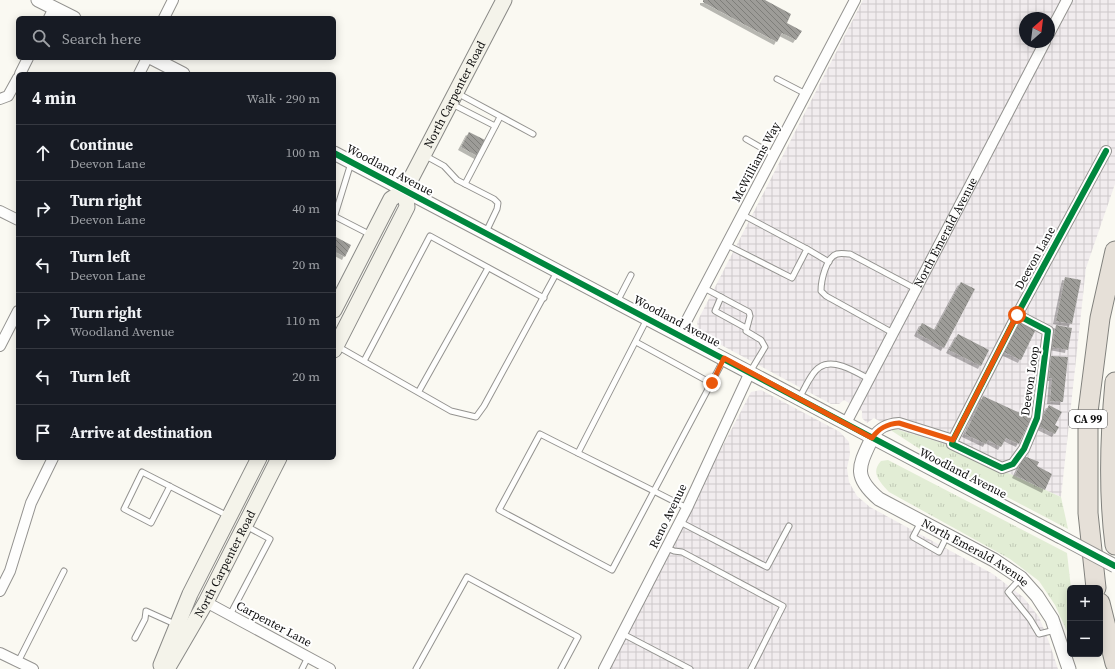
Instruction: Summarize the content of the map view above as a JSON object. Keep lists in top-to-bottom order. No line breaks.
{"streets":{"highway":["CA 99"],"main road":["North Carpenter Road"],"street":["McWilliams Way","Woodland Avenue","North Emerald Avenue","Deevon Lane","Deevon Loop","Reno Avenue","Carpenter Lane"]},"crossings":[["North Carpenter Road","Woodland Avenue"],["North Carpenter Road","Carpenter Lane"],["McWilliams Way","Woodland Avenue"],["Woodland Avenue","North Emerald Avenue"],["Woodland Avenue","Reno Avenue"],["Deevon Lane","Deevon Loop"]],"north":"top right","page":{"search":"Search here","heading":["4 min","Walk · 290 m"],"list":[["Continue","Deevon Lane","100 m"],["Turn right","Deevon Lane","40 m"],["Turn left","Deevon Lane","20 m"],["Turn right","Woodland Avenue","110 m"],["Turn left","20 m"],"Arrive at destination"],"map_buttons":["+","−"]}}
